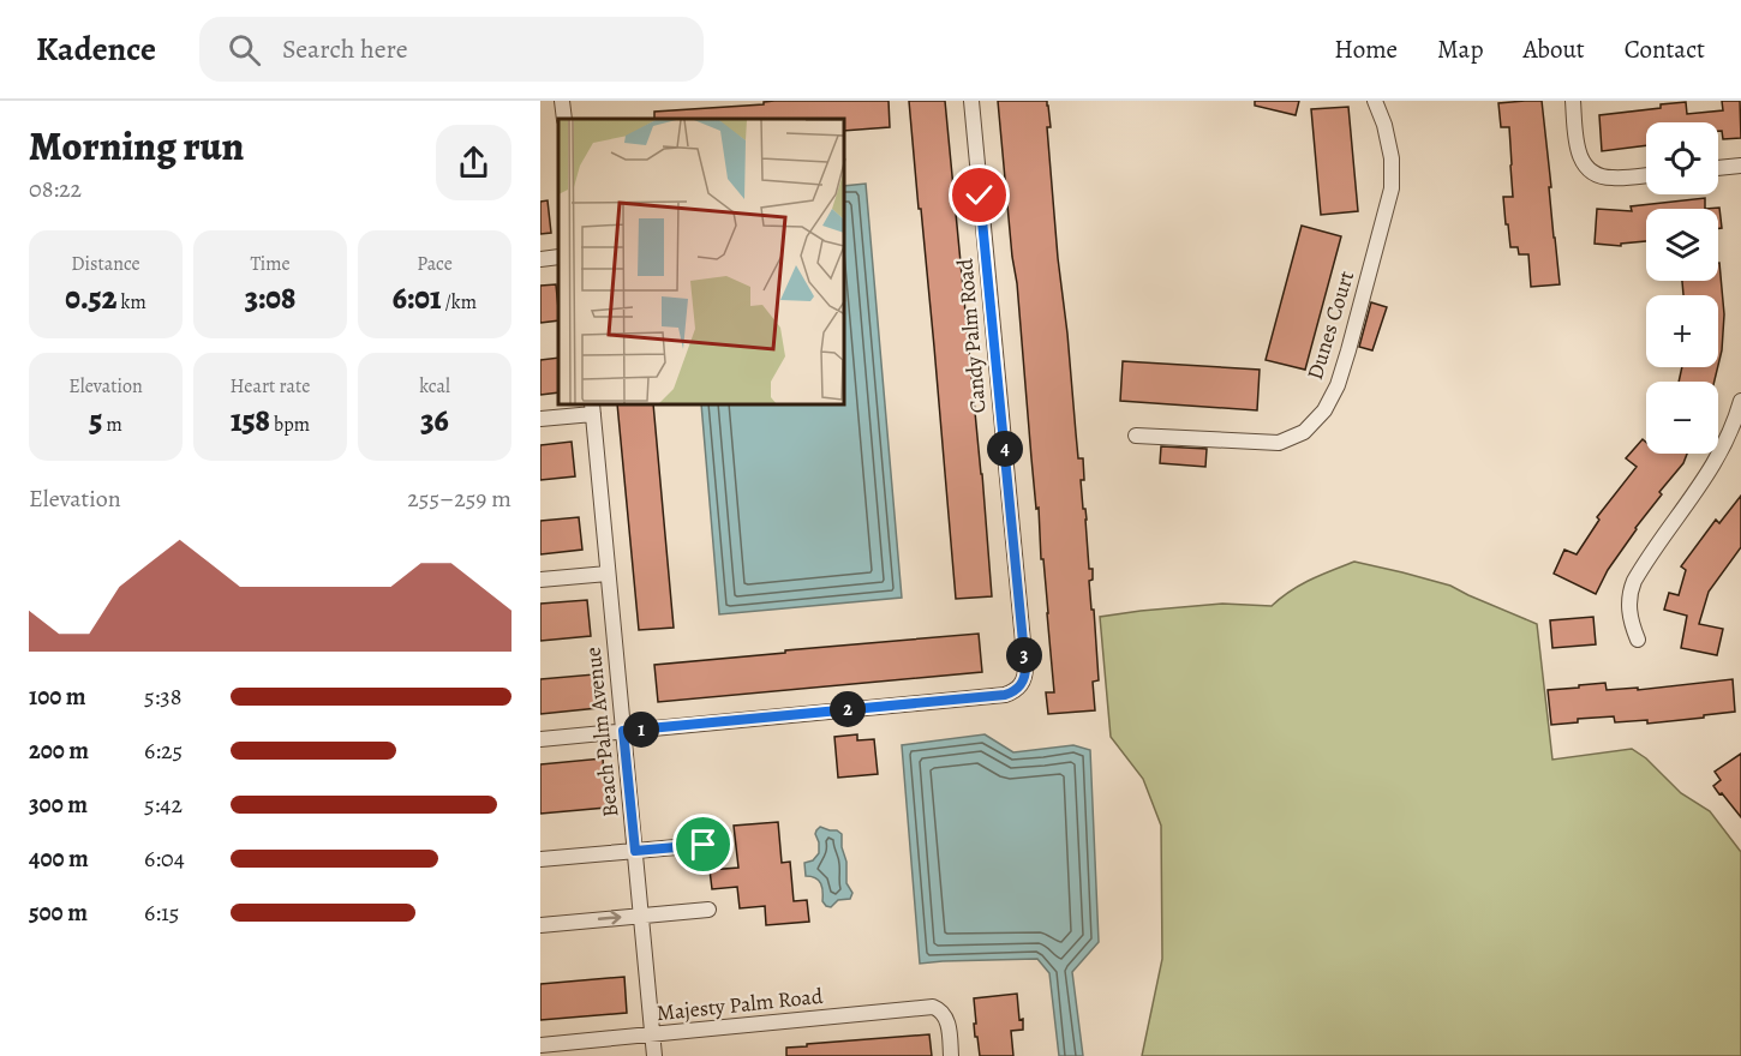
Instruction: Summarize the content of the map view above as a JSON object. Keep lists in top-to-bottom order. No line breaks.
{"streets":{"street":["Dunes Court","Candy Palm Road","Beach Palm Avenue","Majesty Palm Road"]},"crossings":[["Candy Palm Road","Beach Palm Avenue"],["Beach Palm Avenue","Majesty Palm Road"]],"page":{"header":"Kadence","search":"Search here","nav":["Home","Map","About","Contact"],"heading":["Morning run","08:22"],"map_buttons":["+","−"],"stats":[["Distance","0.52 km"],["Time","3:08"],["Pace","6:01 /km"],["Elevation","5 m"],["Heart rate","158 bpm"],["kcal","36"]],"pins":["4","3","2","1"],"chart":["Elevation","255–259 m"],"list":[{"name":"100 m","note":"5:38"},{"name":"200 m","note":"6:25"},{"name":"300 m","note":"5:42"},{"name":"400 m","note":"6:04"},{"name":"500 m","note":"6:15"}]}}
